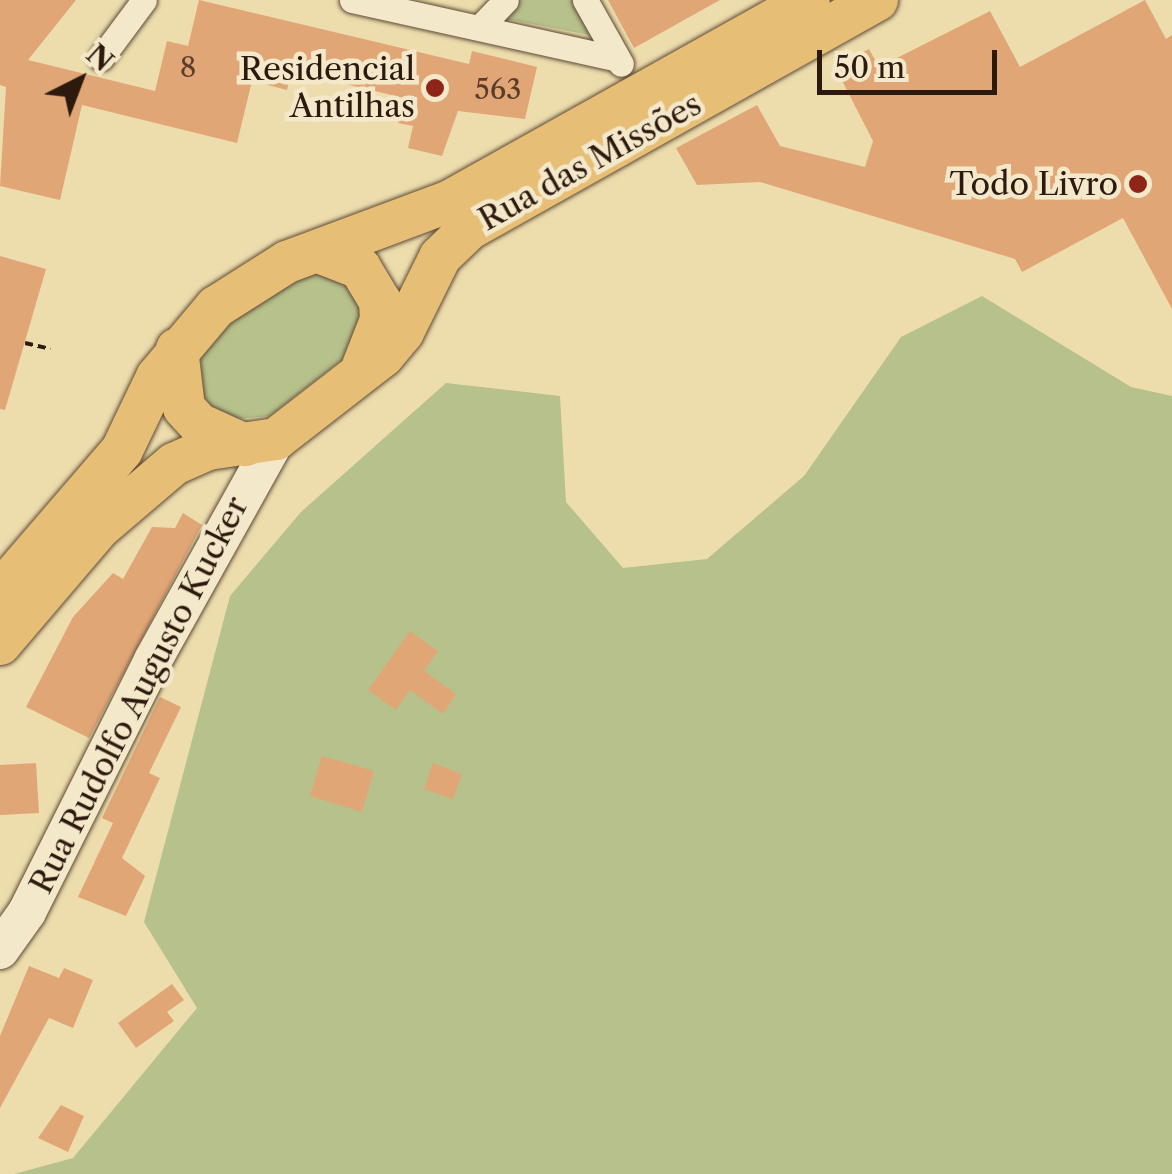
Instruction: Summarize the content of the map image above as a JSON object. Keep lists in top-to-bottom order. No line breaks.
{"streets":{"main road":["Rua das Missões"],"street":["Rua Rudolfo Augusto Kucker"]},"crossings":[["Rua das Missões","Rua Rudolfo Augusto Kucker"]],"places":["Residencial Antilhas","Todo Livro"],"house_numbers":["8","563"],"scale_bar":"50 m","north":"top right"}
